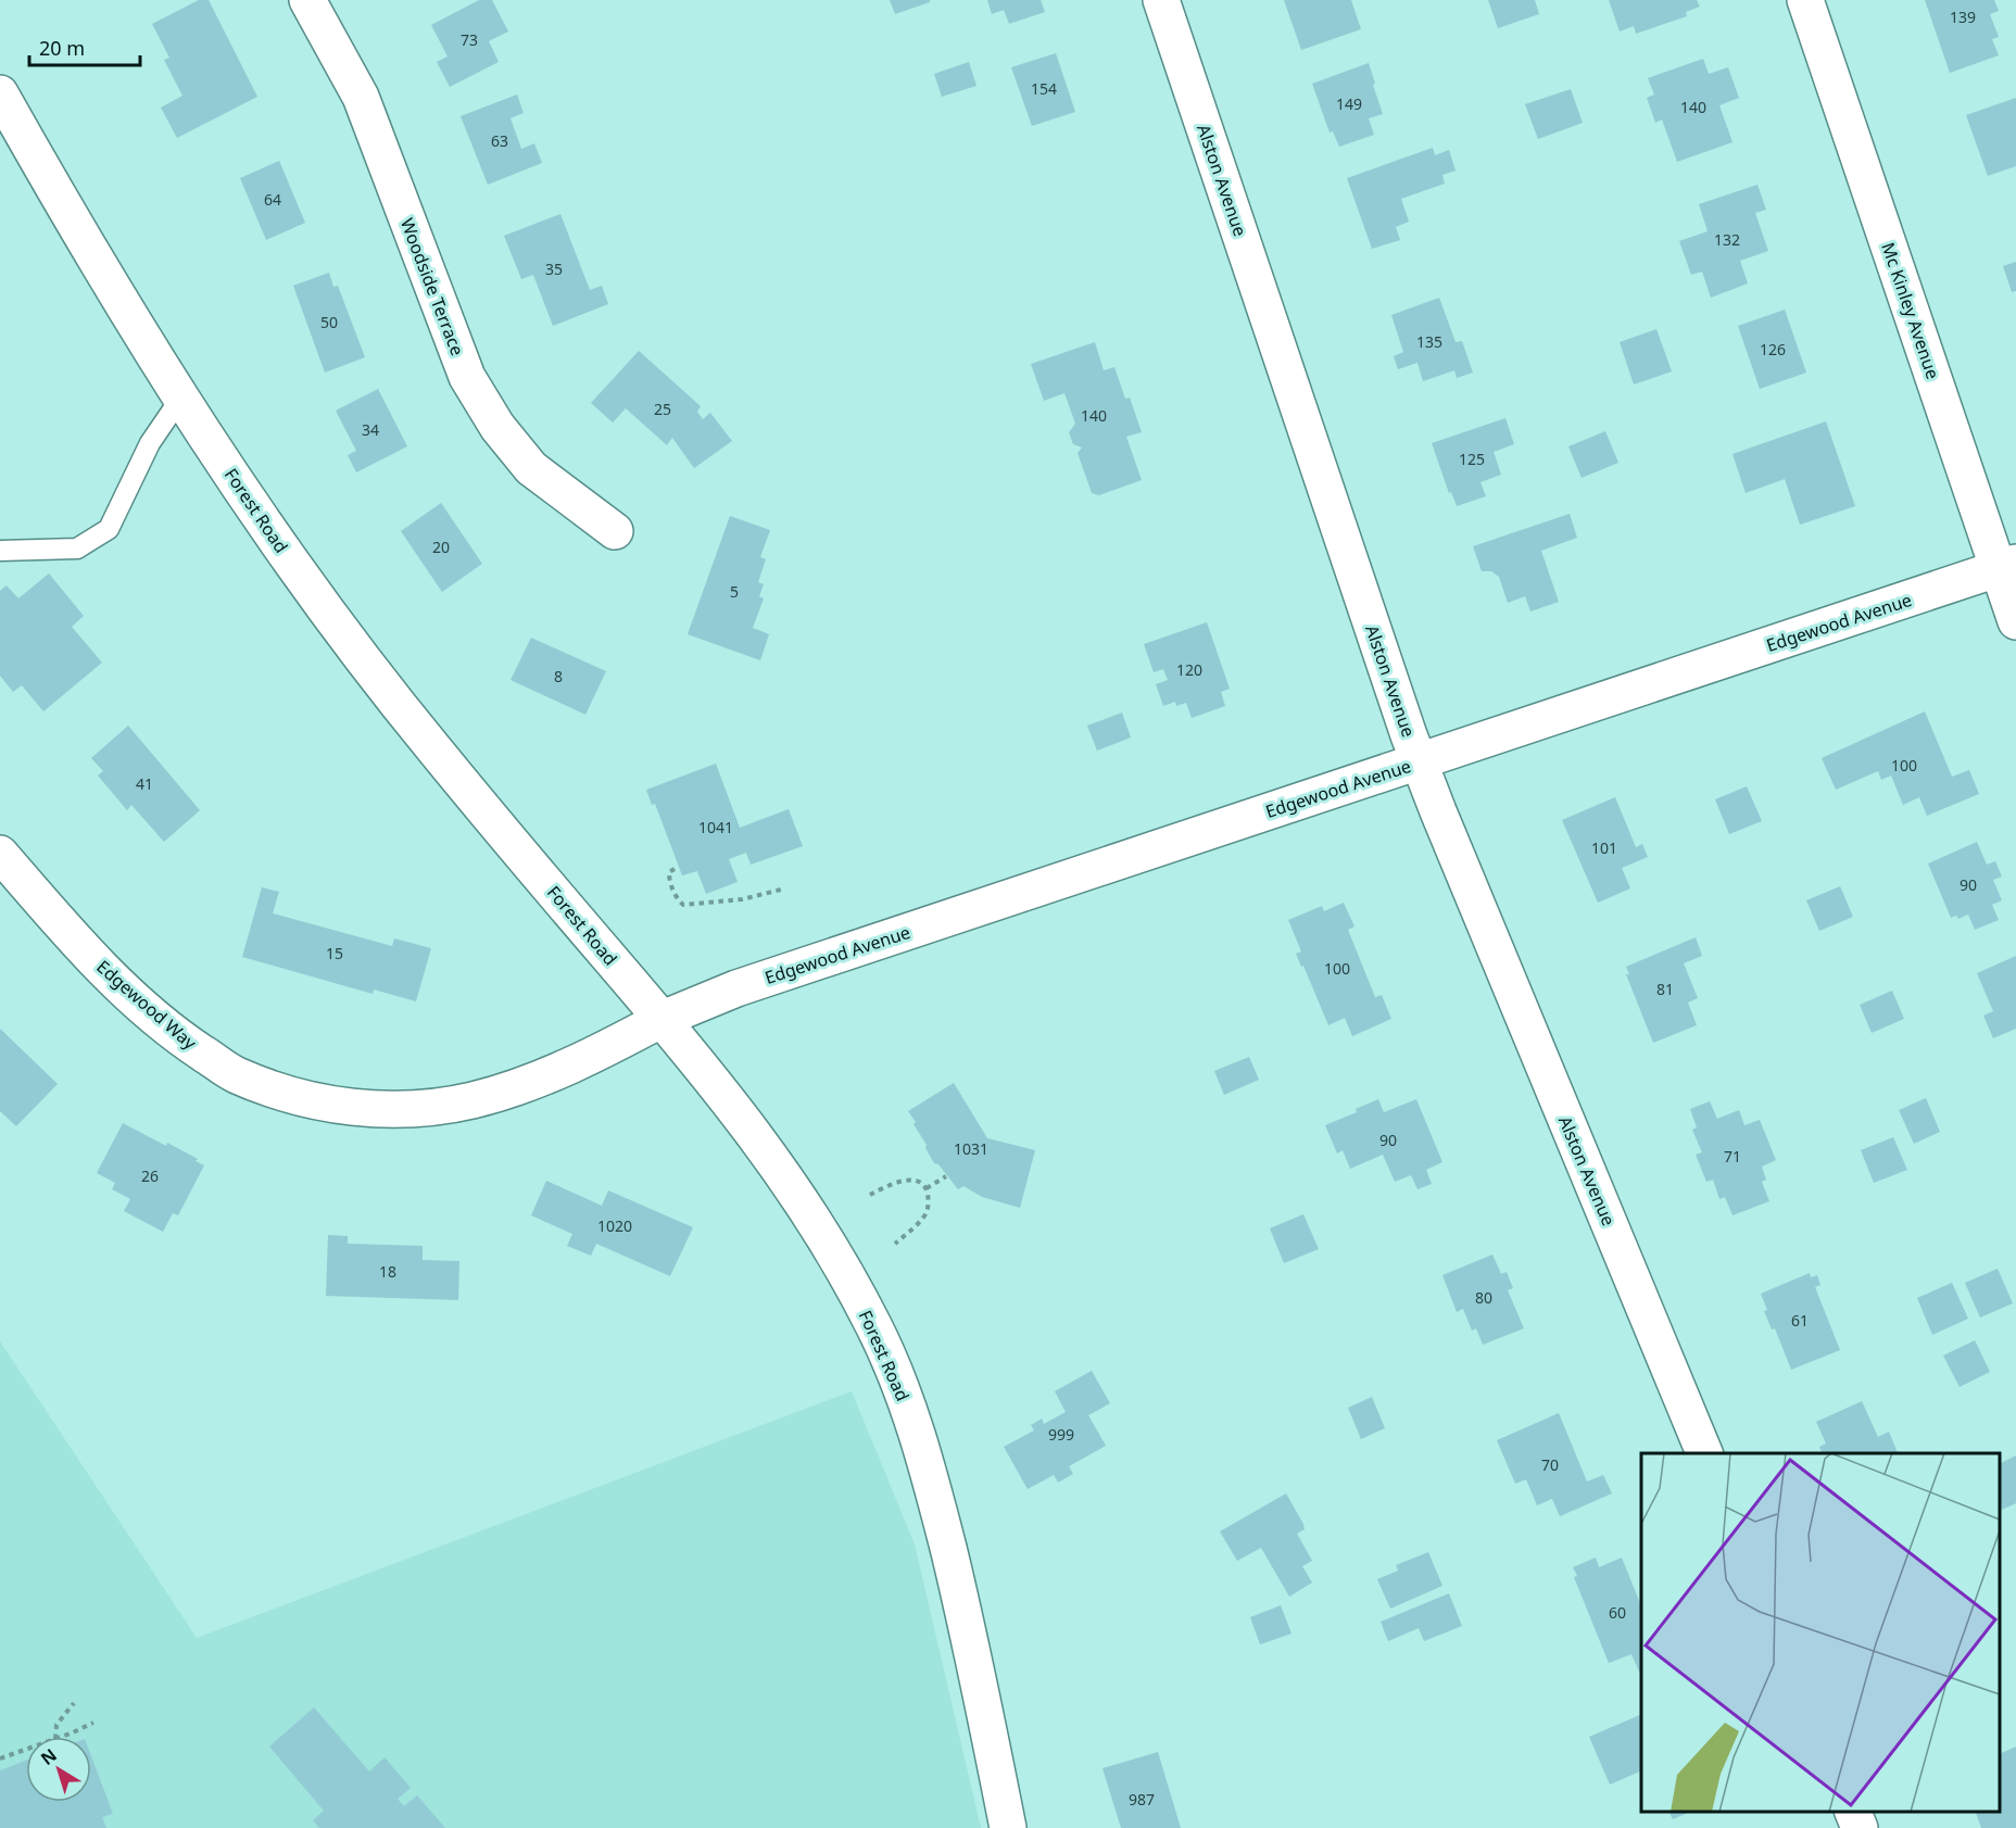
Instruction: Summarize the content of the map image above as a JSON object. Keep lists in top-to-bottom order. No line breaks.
{"streets":{"street":["Alston Avenue","Woodside Terrace","Mc Kinley Avenue","Forest Road","Edgewood Avenue","Edgewood Way"]},"crossings":[["Alston Avenue","Edgewood Avenue"],["Mc Kinley Avenue","Edgewood Avenue"],["Forest Road","Edgewood Avenue"],["Forest Road","Edgewood Way"],["Edgewood Avenue","Edgewood Way"]],"house_numbers":["139","73","154","149","140","63","64","132","35","50","135","126","25","140","34","125","20","5","120","8","100","41","1041","101","90","15","100","81","90","1031","71","26","1020","18","80","61","999","70","60","987"],"scale_bar":"20 m","north":"top left"}
